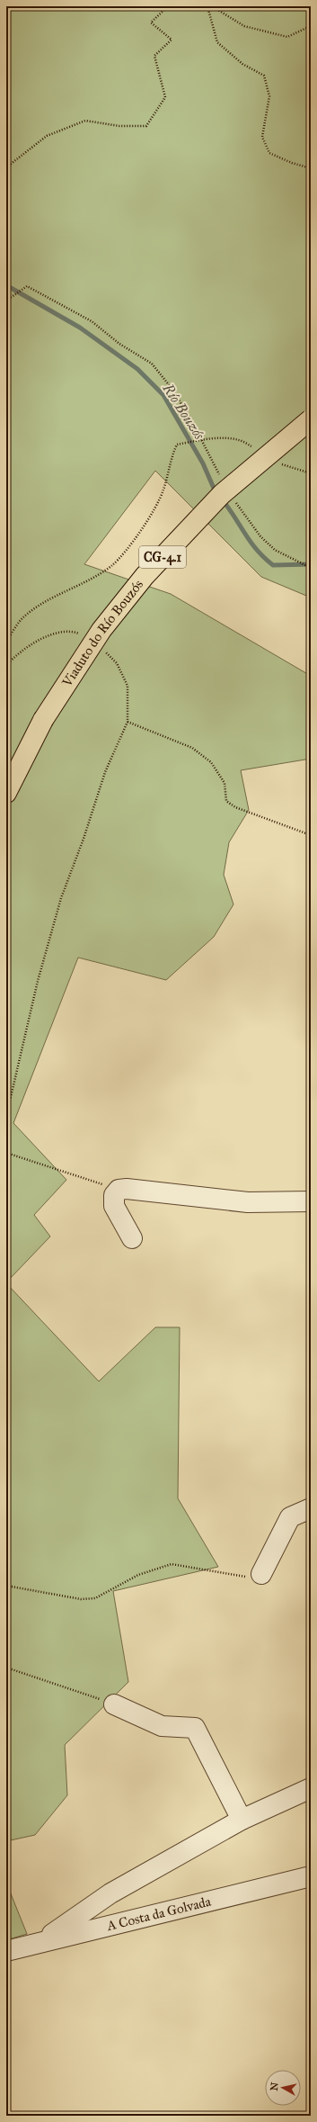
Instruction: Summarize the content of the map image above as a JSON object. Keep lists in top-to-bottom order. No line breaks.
{"streets":{"highway":["CG-4.1","Viaduto do Río Bouzós"],"street":["A Costa da Golvada"]},"water":["Río Bouzós"],"north":"left"}
